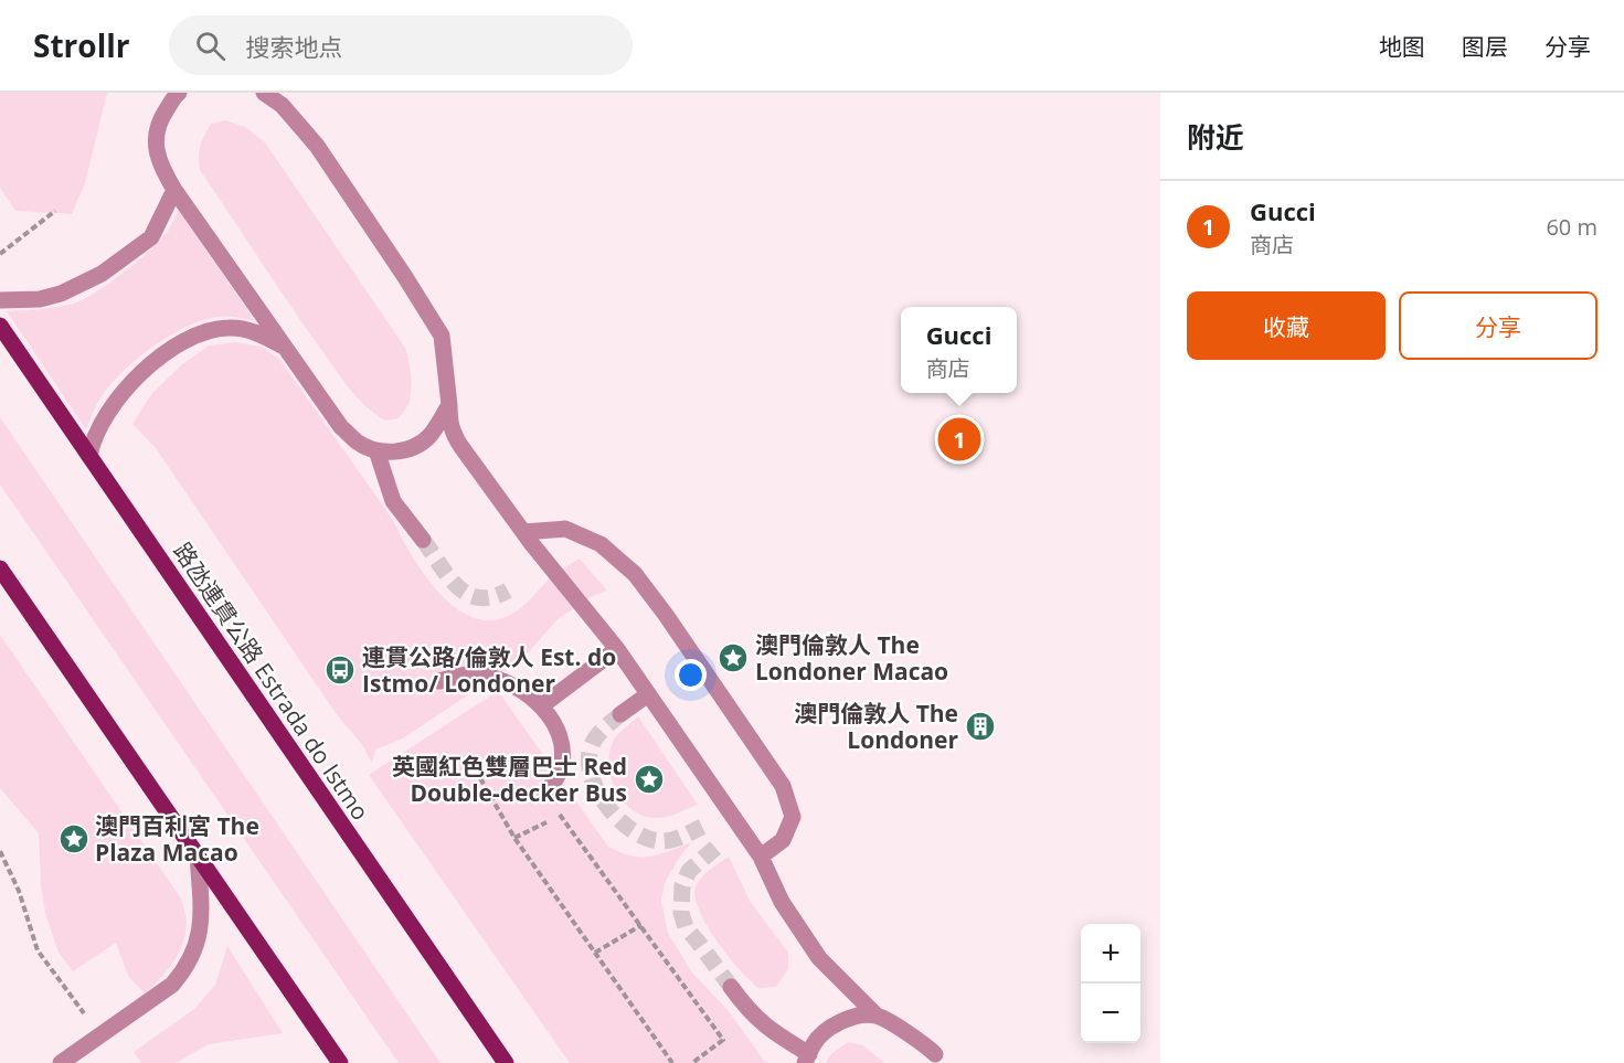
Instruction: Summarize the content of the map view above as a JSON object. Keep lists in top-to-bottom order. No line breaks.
{"streets":{"main road":["路氹連貫公路 Estrada do Istmo"]},"places":{"place":["澳門倫敦人 The Londoner Macao","英國紅色雙層巴士 Red Double-decker Bus","澳門百利宮 The Plaza Macao"],"bus stop":["連貫公路/倫敦人 Est. do Istmo/ Londoner"],"building":["澳門倫敦人 The Londoner"]},"page":{"header":"Strollr","search":"搜索地点","nav":["地图","图层","分享"],"heading":"附近","list":[{"mark":"1","name":"Gucci","note":"商店","value":"60 m"}],"buttons":["收藏","分享"],"popup":["Gucci","商店"],"pins":"1","map_buttons":["+","−"]}}
